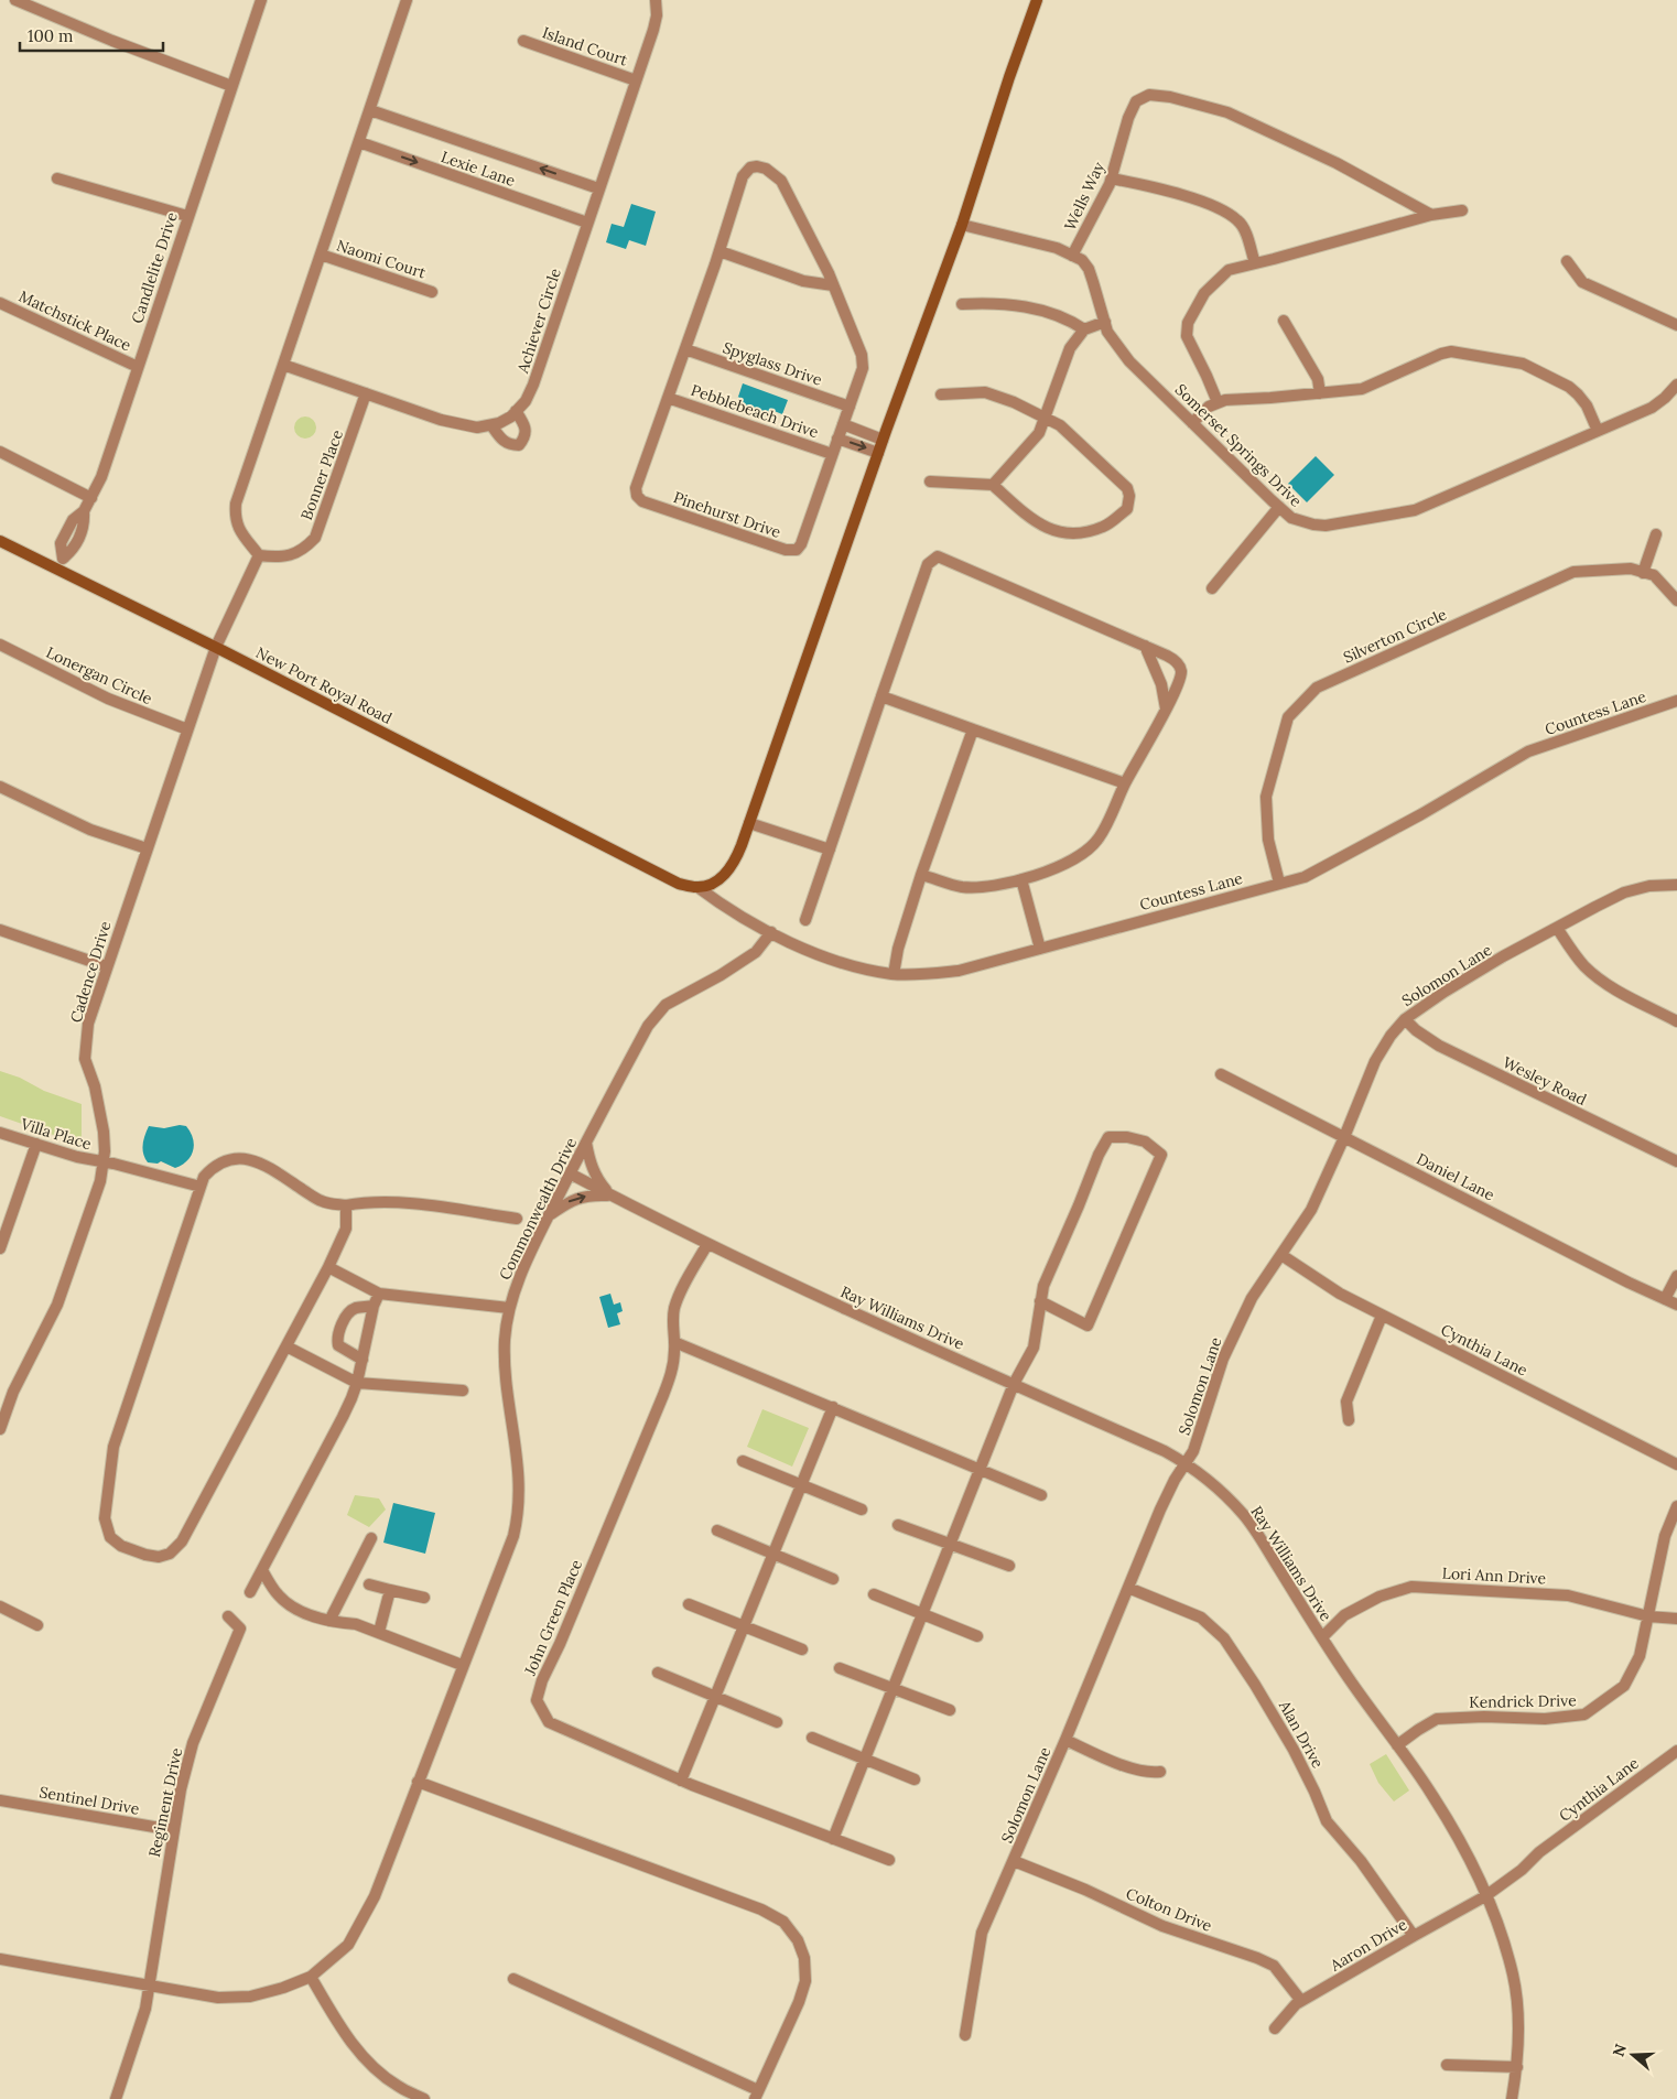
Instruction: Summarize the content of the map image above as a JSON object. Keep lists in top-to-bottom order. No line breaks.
{"streets":{"main road":["New Port Royal Road"],"street":["Island Court","Lexie Lane","Wells Way","Naomi Court","Candlelite Drive","Matchstick Place","Achiever Circle","Spyglass Drive","Pebblebeach Drive","Somerset Springs Drive","Bonner Place","Pinehurst Drive","Silverton Circle","Lonergan Circle","Countess Lane","Cadence Drive","Solomon Lane","Wesley Road","Villa Place","Daniel Lane","Commonwealth Drive","Ray Williams Drive","Cynthia Lane","Lori Ann Drive","John Green Place","Kendrick Drive","Alan Drive","Sentinel Drive","Regiment Drive","Colton Drive","Aaron Drive"]},"crossings":[["Island Court","Achiever Circle"],["Lexie Lane","Achiever Circle"],["Wells Way","Somerset Springs Drive"],["Candlelite Drive","Matchstick Place"],["Candlelite Drive","New Port Royal Road"],["Spyglass Drive","Pinehurst Drive"],["Pebblebeach Drive","Pinehurst Drive"],["Silverton Circle","Countess Lane"],["Lonergan Circle","Cadence Drive"],["New Port Royal Road","Countess Lane"],["New Port Royal Road","Cadence Drive"],["Countess Lane","Commonwealth Drive"],["Cadence Drive","Villa Place"],["Solomon Lane","Wesley Road"],["Solomon Lane","Daniel Lane"],["Solomon Lane","Ray Williams Drive"],["Solomon Lane","Cynthia Lane"],["Solomon Lane","Alan Drive"],["Solomon Lane","Colton Drive"],["Commonwealth Drive","Ray Williams Drive"],["Commonwealth Drive","Regiment Drive"],["Ray Williams Drive","Cynthia Lane"],["Ray Williams Drive","Lori Ann Drive"],["Ray Williams Drive","John Green Place"],["Ray Williams Drive","Kendrick Drive"],["Ray Williams Drive","Aaron Drive"],["Cynthia Lane","Aaron Drive"],["Lori Ann Drive","Kendrick Drive"],["Alan Drive","Aaron Drive"],["Sentinel Drive","Regiment Drive"],["Colton Drive","Aaron Drive"]],"scale_bar":"100 m","north":"left"}
